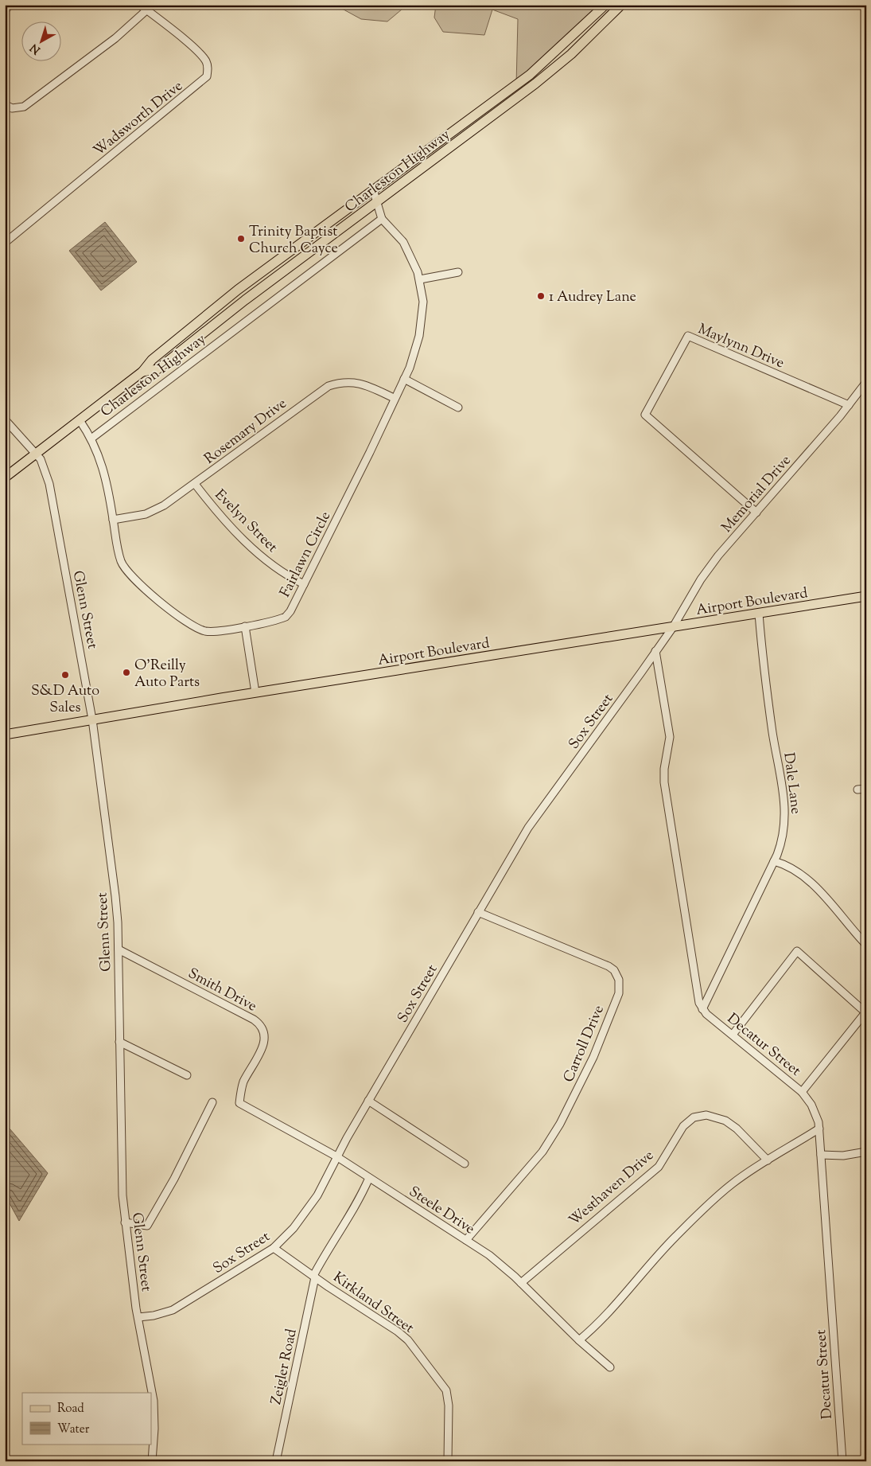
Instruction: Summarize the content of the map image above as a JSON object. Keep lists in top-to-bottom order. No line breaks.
{"streets":{"main road":["Charleston Highway","Airport Boulevard"],"street":["Wadsworth Drive","Maylynn Drive","Rosemary Drive","Memorial Drive","Evelyn Street","Fairlawn Circle","Glenn Street","Sox Street","Dale Lane","Smith Drive","Carroll Drive","Decatur Street","Westhaven Drive","Steele Drive","Kirkland Street","Zeigler Road"]},"crossings":[["Charleston Highway","Fairlawn Circle"],["Charleston Highway","Glenn Street"],["Maylynn Drive","Memorial Drive"],["Rosemary Drive","Evelyn Street"],["Rosemary Drive","Fairlawn Circle"],["Memorial Drive","Airport Boulevard"],["Memorial Drive","Sox Street"],["Evelyn Street","Fairlawn Circle"],["Airport Boulevard","Glenn Street"],["Airport Boulevard","Sox Street"],["Airport Boulevard","Dale Lane"],["Glenn Street","Sox Street"],["Glenn Street","Smith Drive"],["Sox Street","Carroll Drive"],["Sox Street","Steele Drive"],["Sox Street","Kirkland Street"],["Dale Lane","Decatur Street"],["Smith Drive","Steele Drive"],["Carroll Drive","Steele Drive"],["Westhaven Drive","Steele Drive"],["Steele Drive","Zeigler Road"],["Kirkland Street","Zeigler Road"]],"places":["Trinity Baptist Church Cayce","1 Audrey Lane","O'Reilly Auto Parts","S&D Auto Sales"],"legend":["Road","Water"],"north":"bottom left"}
